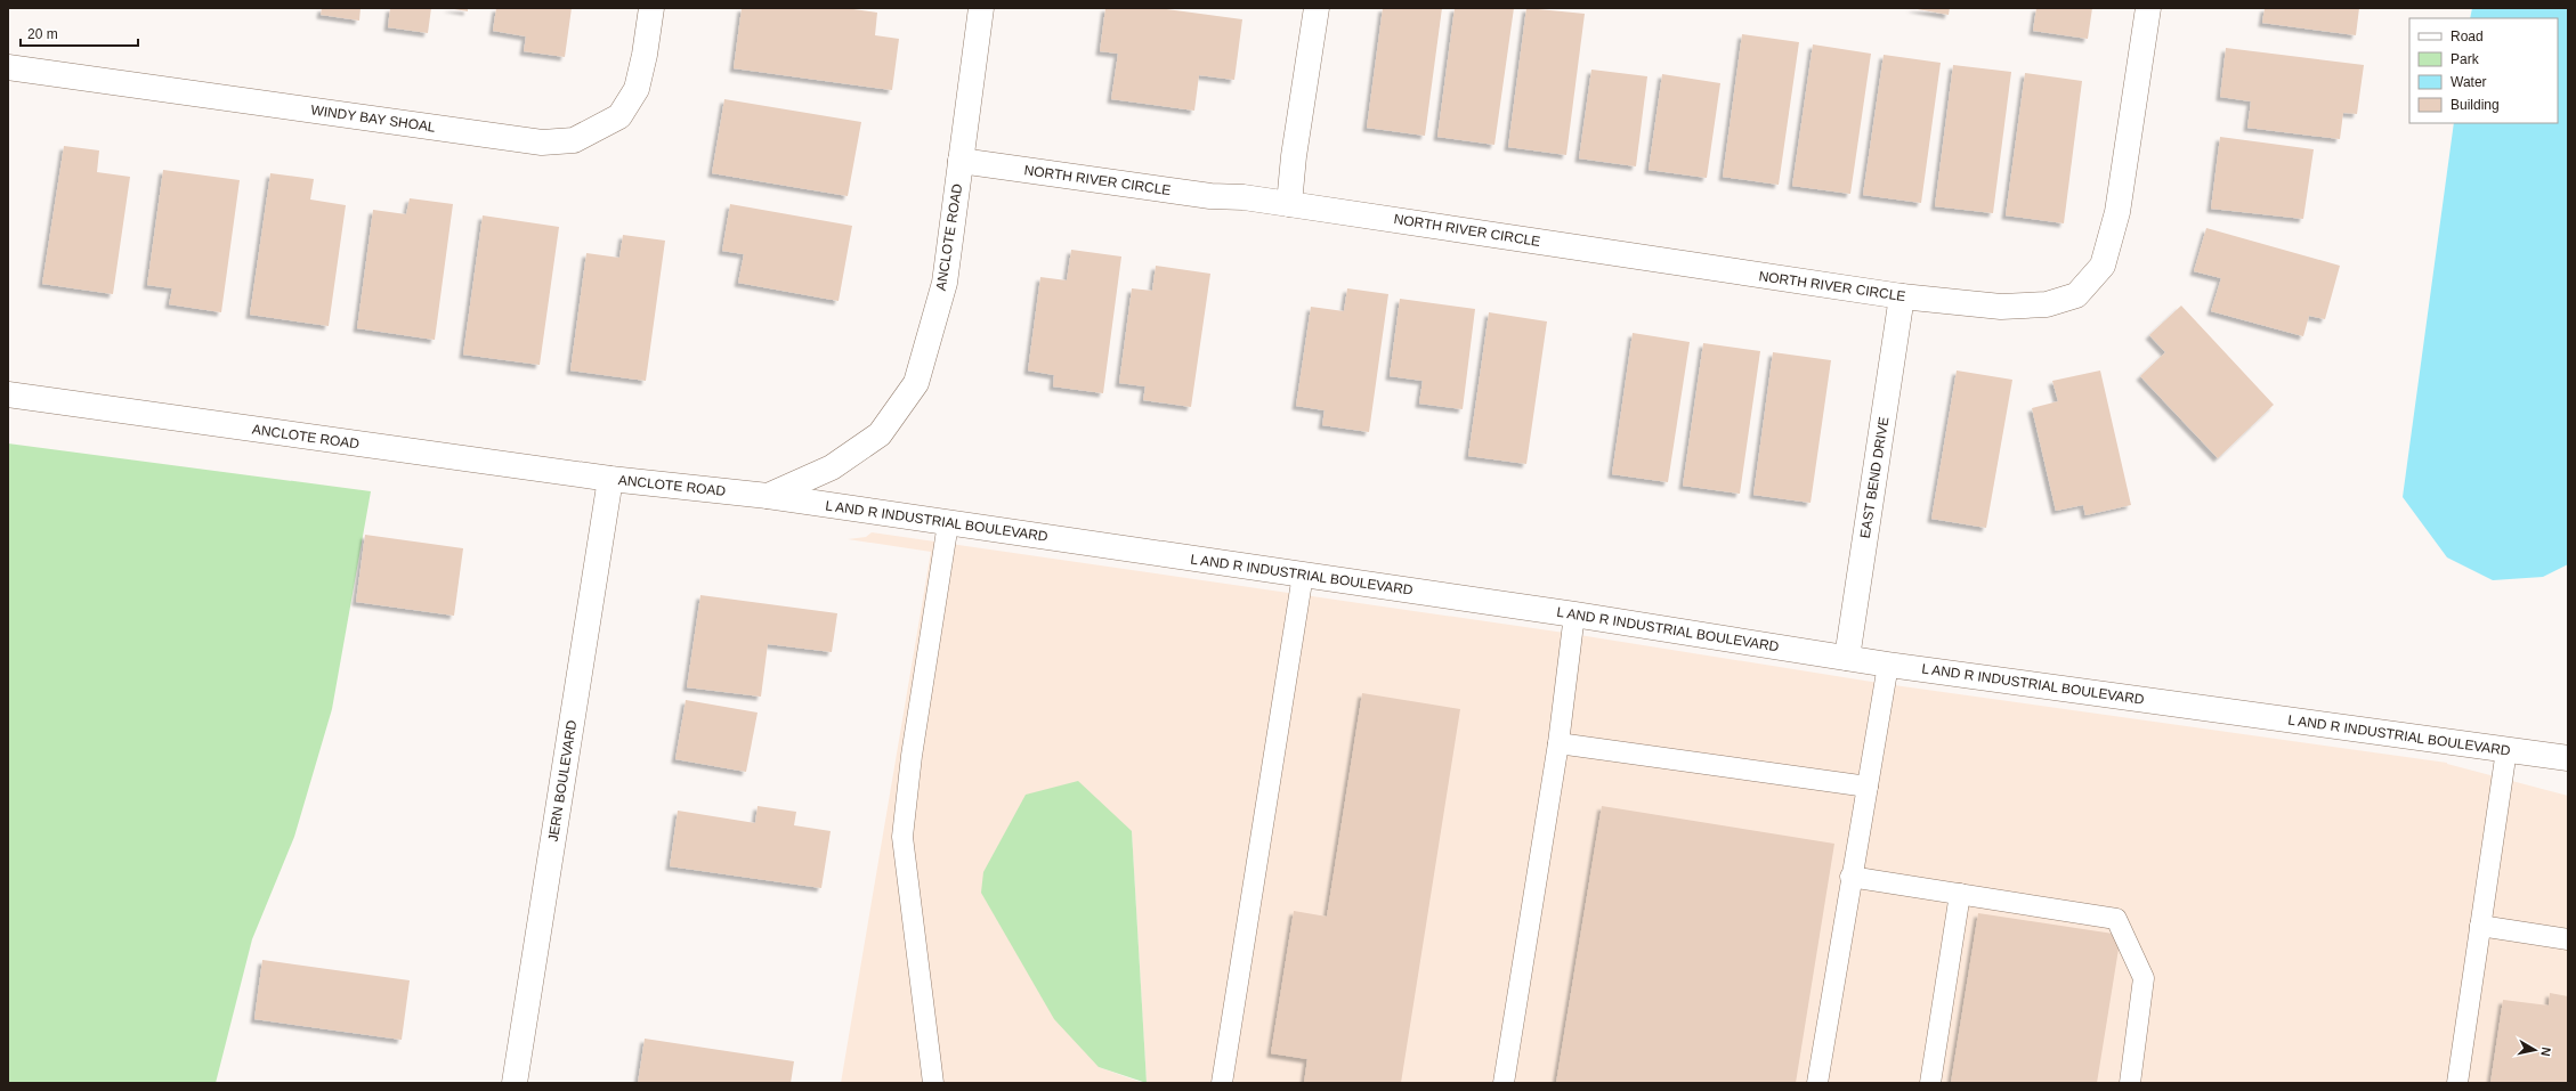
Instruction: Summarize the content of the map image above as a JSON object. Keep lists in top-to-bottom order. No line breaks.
{"streets":{"street":["WINDY BAY SHOAL","NORTH RIVER CIRCLE","ANCLOTE ROAD","EAST BEND DRIVE","L AND R INDUSTRIAL BOULEVARD","JERN BOULEVARD"]},"crossings":[["NORTH RIVER CIRCLE","ANCLOTE ROAD"],["NORTH RIVER CIRCLE","EAST BEND DRIVE"],["ANCLOTE ROAD","L AND R INDUSTRIAL BOULEVARD"],["ANCLOTE ROAD","JERN BOULEVARD"],["EAST BEND DRIVE","L AND R INDUSTRIAL BOULEVARD"]],"legend":["Road","Park","Water","Building"],"scale_bar":"20 m","north":"right"}
